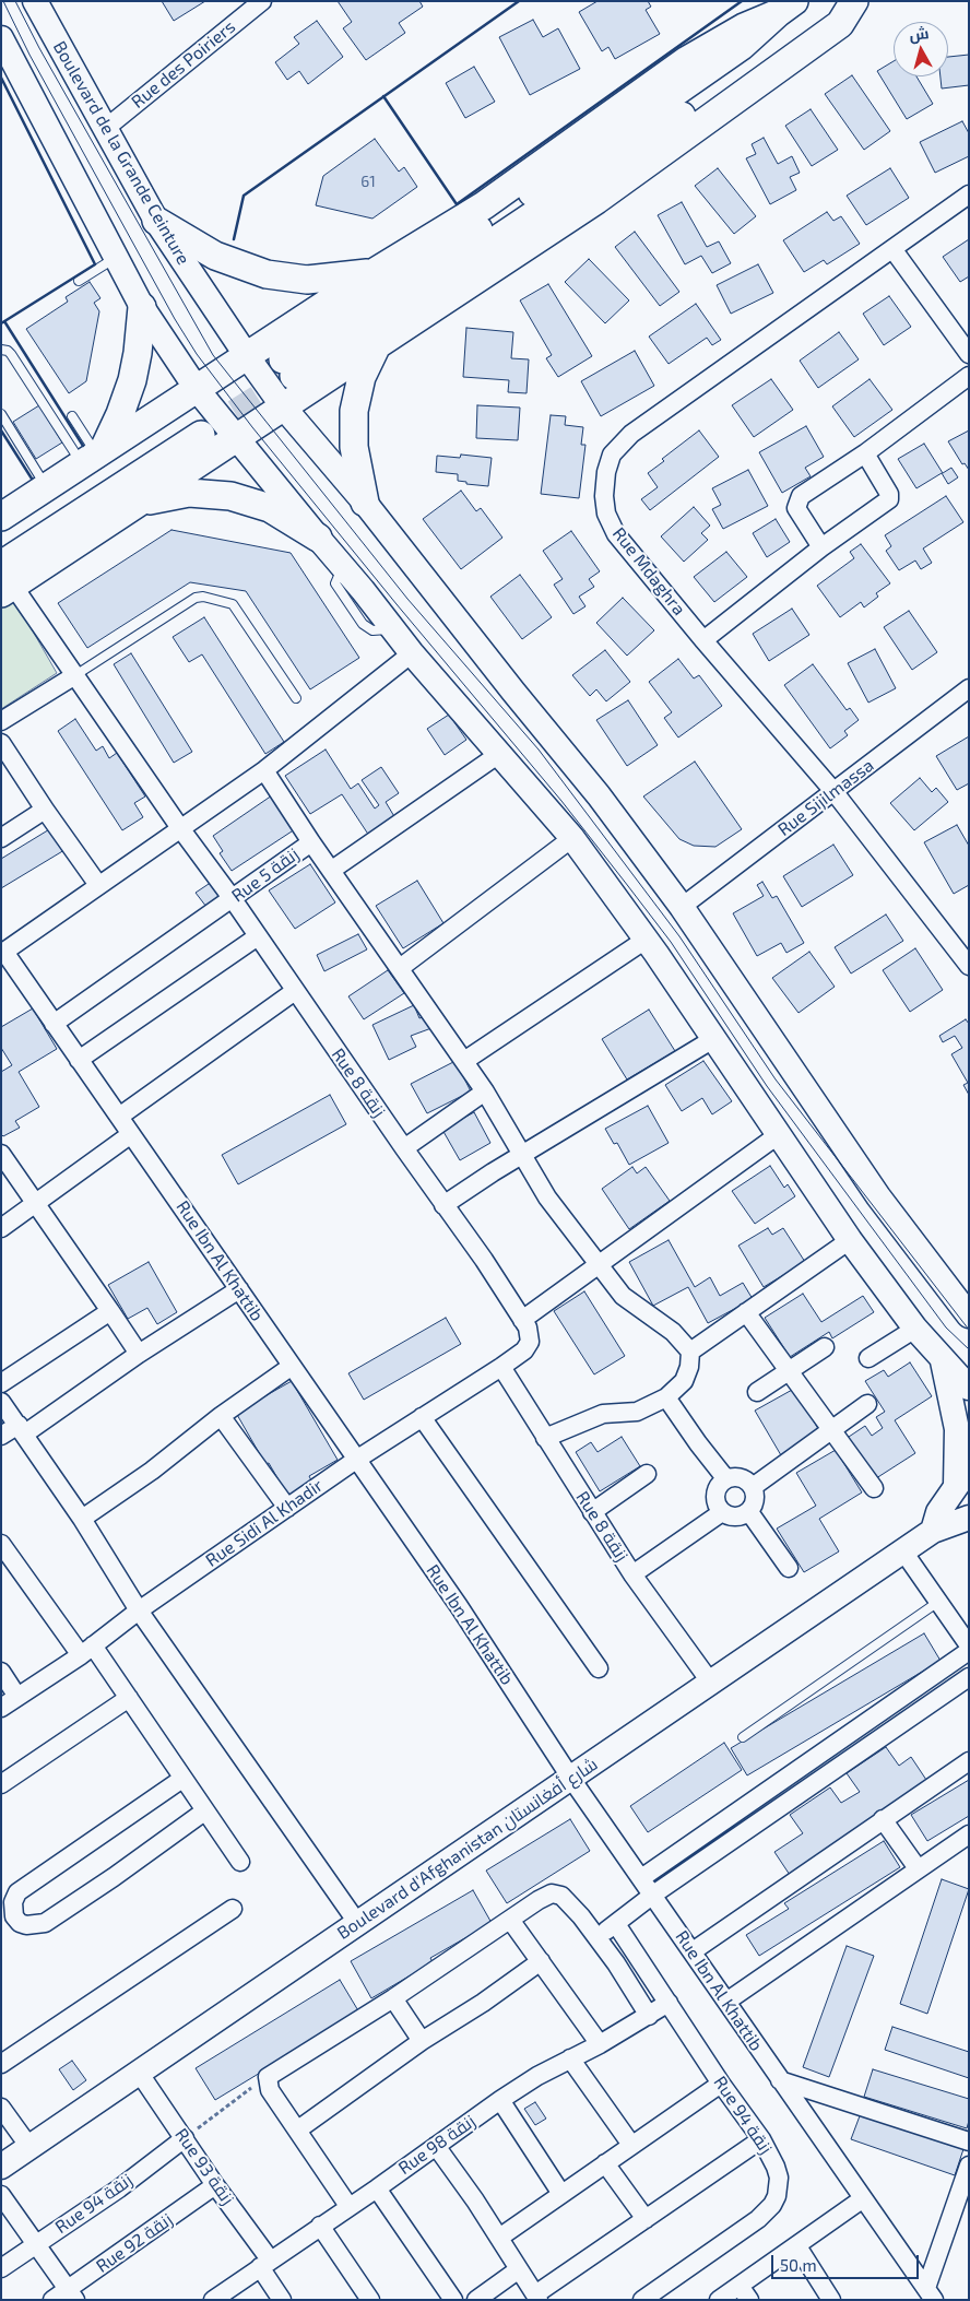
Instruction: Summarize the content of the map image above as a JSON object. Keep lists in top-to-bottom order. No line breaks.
{"streets":{"main road":["Boulevard de la Grande Ceinture","Boulevard d'Afghanistan شارع أفغانستان"],"street":["Rue des Poiriers","Rue Mdaghra","Rue Sijilmassa","Rue 5 زنقة","Rue 8 زنقة","Rue Ibn Al Khattib","Rue Sidi Al Khadir","Rue 94 زنقة","Rue 98 زنقة","Rue 93 زنقة","Rue 92 زنقة"]},"crossings":[["Rue des Poiriers","Boulevard de la Grande Ceinture"],["Boulevard de la Grande Ceinture","Rue Sijilmassa"],["Rue Mdaghra","Rue Sijilmassa"],["Rue 5 زنقة","Rue 8 زنقة"],["Rue 5 زنقة","Rue Ibn Al Khattib"],["Rue 8 زنقة","Rue Sidi Al Khadir"],["Rue 8 زنقة","Boulevard d'Afghanistan شارع أفغانستان"],["Rue Ibn Al Khattib","Rue Sidi Al Khadir"],["Rue Ibn Al Khattib","Boulevard d'Afghanistan شارع أفغانستان"],["Boulevard d'Afghanistan شارع أفغانستان","Rue 93 زنقة"],["Rue 94 زنقة","Rue 98 زنقة"],["Rue 94 زنقة","Rue 93 زنقة"],["Rue 98 زنقة","Rue 93 زنقة"],["Rue 93 زنقة","Rue 92 زنقة"]],"house_numbers":["61"],"scale_bar":"50 m","north":"top"}
